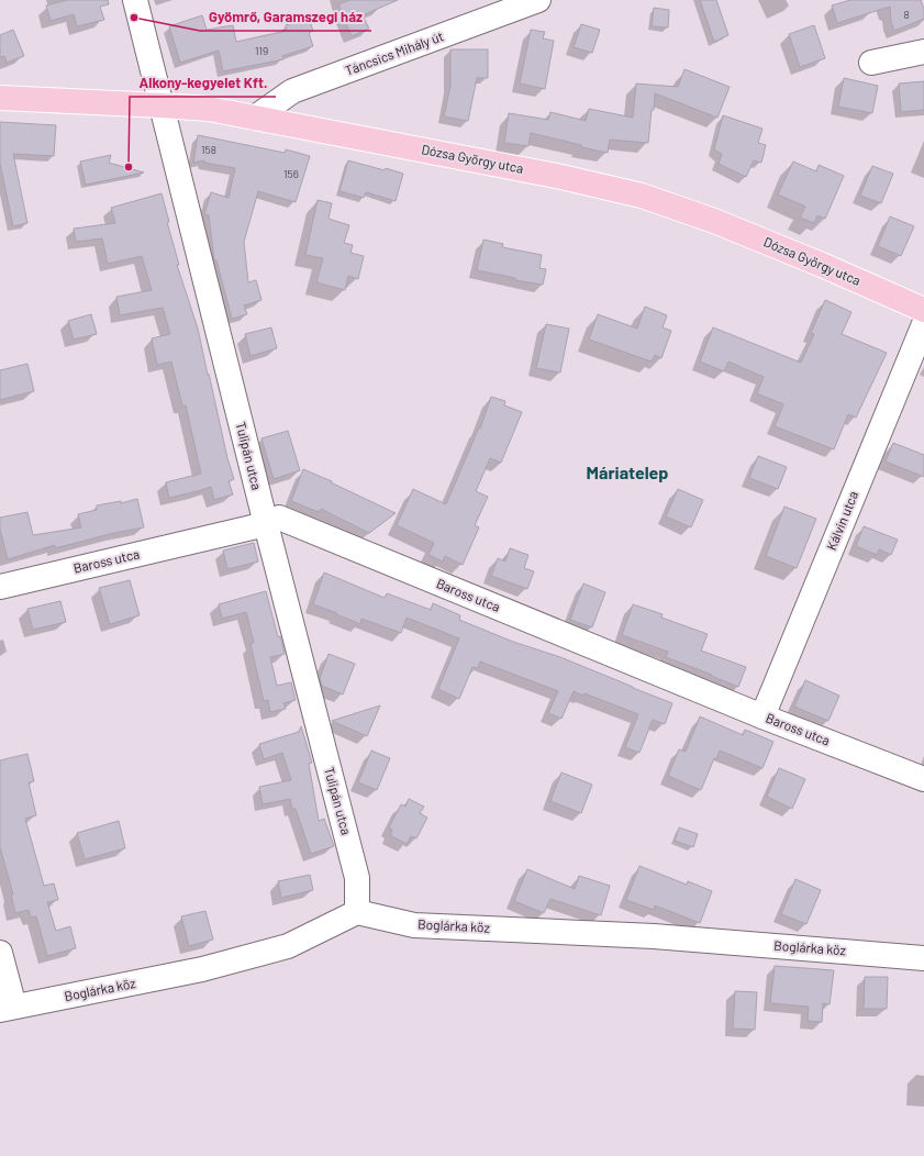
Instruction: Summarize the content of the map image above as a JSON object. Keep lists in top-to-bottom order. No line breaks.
{"streets":{"main road":["Dózsa György utca"],"street":["Táncsics Mihály út","Tulipán utca","Kálvin utca","Baross utca","Boglárka köz"]},"crossings":[["Táncsics Mihály út","Dózsa György utca"],["Dózsa György utca","Tulipán utca"],["Tulipán utca","Baross utca"],["Tulipán utca","Boglárka köz"],["Kálvin utca","Baross utca"]],"districts":["Máriatelep"],"places":["Gyömrő, Garamszegi ház","Alkony-kegyelet Kft."],"house_numbers":["8","119","158","156"]}
